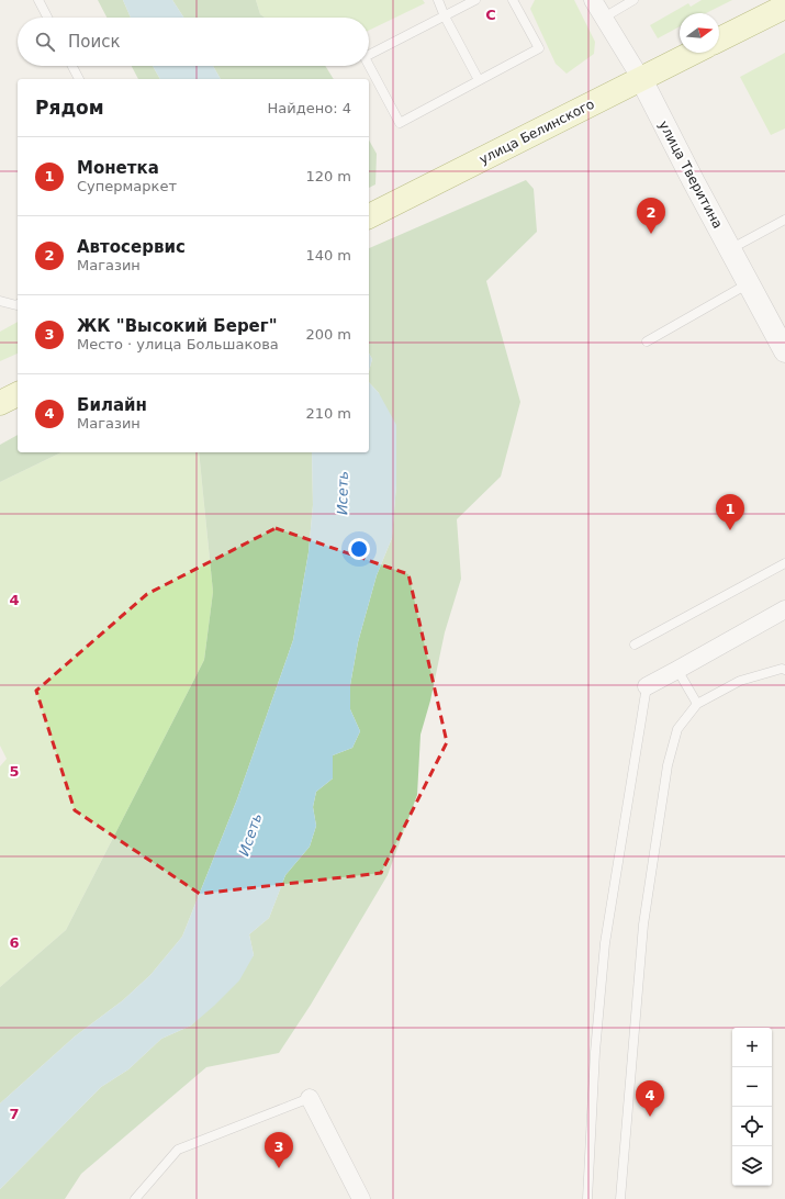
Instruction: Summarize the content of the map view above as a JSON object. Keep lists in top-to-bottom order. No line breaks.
{"streets":{"main road":["улица Белинского"],"street":["улица Тверитина"]},"crossings":[["улица Белинского","улица Тверитина"]],"water":["Исеть"],"north":"right","page":{"search":"Поиск","heading":["Рядом","Найдено: 4"],"list":[{"mark":"1","name":"Монетка","note":"Супермаркет","value":"120 m"},{"mark":"2","name":"Автосервис","note":"Магазин","value":"140 m"},{"mark":"3","name":"ЖК \"Высокий Берег\"","note":"Место · улица Большакова","value":"200 m"},{"mark":"4","name":"Билайн","note":"Магазин","value":"210 m"}],"pins":["2","1","4","3"],"map_buttons":["+","−"]},"grid":{"columns":["C"],"rows":["4","5","6","7"]}}
